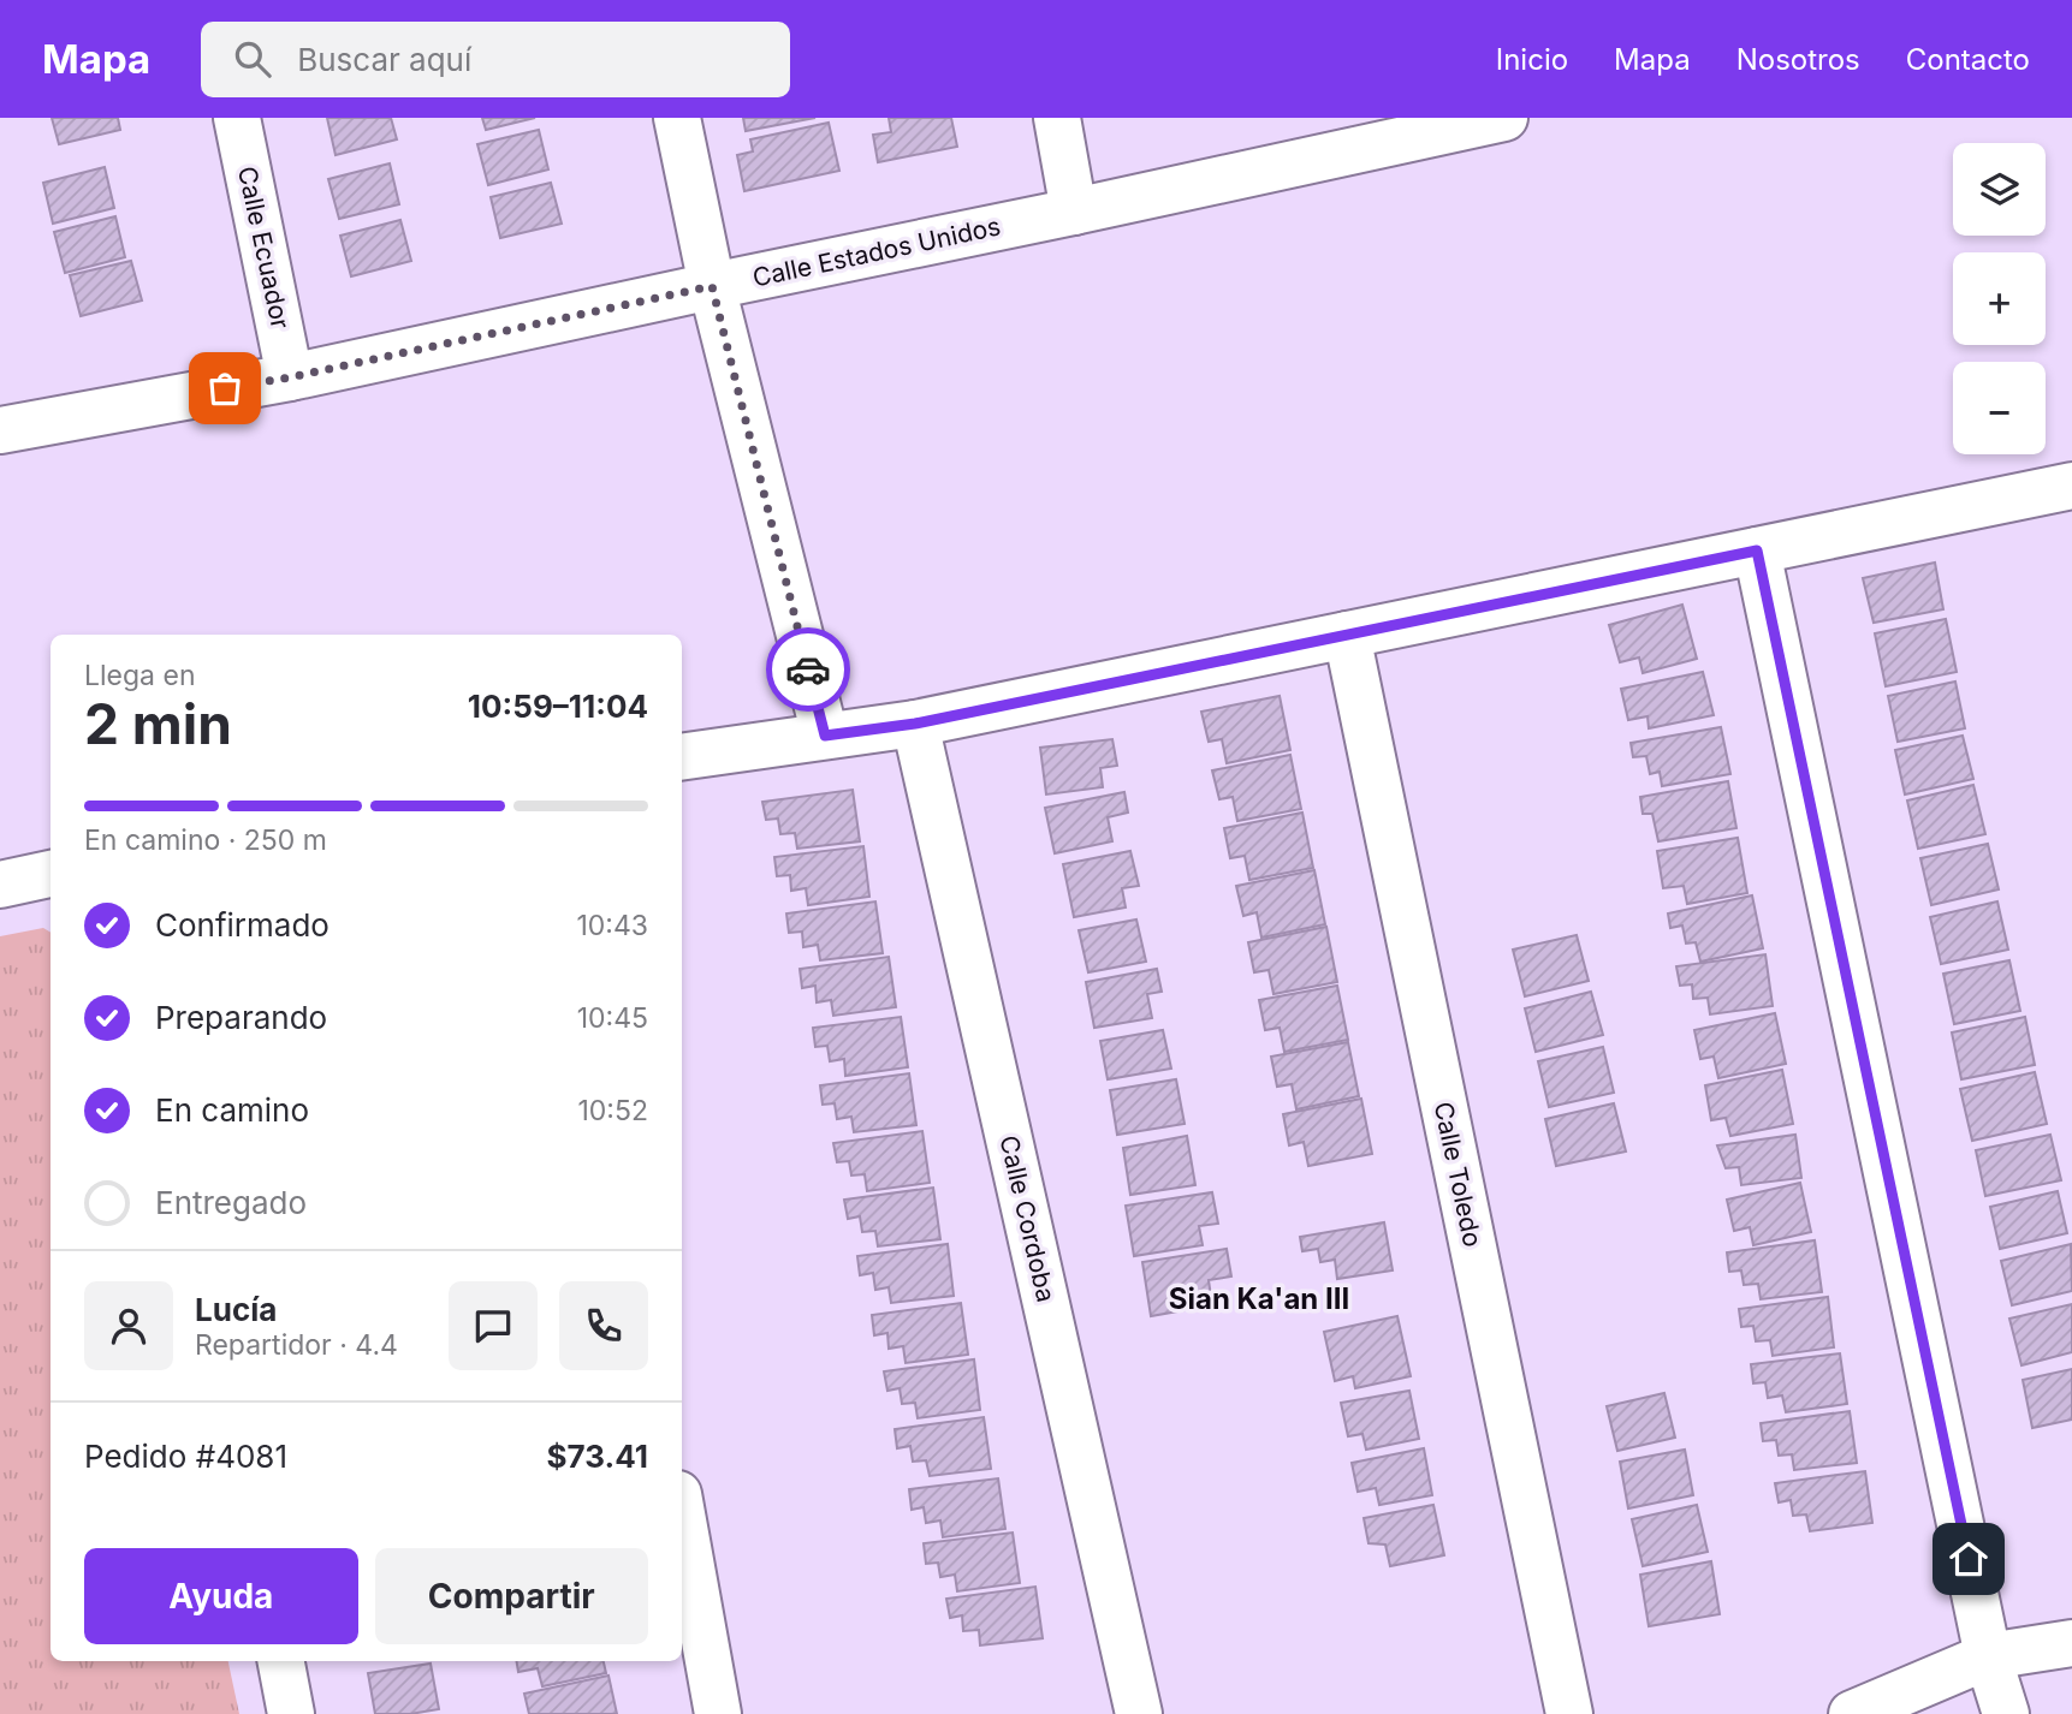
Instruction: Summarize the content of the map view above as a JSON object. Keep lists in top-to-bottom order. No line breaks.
{"streets":{"street":["Calle Ecuador","Calle Estados Unidos","Calle Toledo","Calle Cordoba"]},"crossings":[["Calle Ecuador","Calle Estados Unidos"]],"districts":["Sian Ka'an III"],"page":{"header":"Mapa","search":"Buscar aquí","nav":["Inicio","Mapa","Nosotros","Contacto"],"map_buttons":["+","−"],"heading":["2 min","Llega en","10:59–11:04"],"panel":["Lucía","Repartidor · 4.4","Pedido #4081","$73.41"],"bar":"En camino · 250 m","list":[["Confirmado","10:43"],["Preparando","10:45"],["En camino","10:52"],"Entregado"],"buttons":["Ayuda","Compartir"]}}
